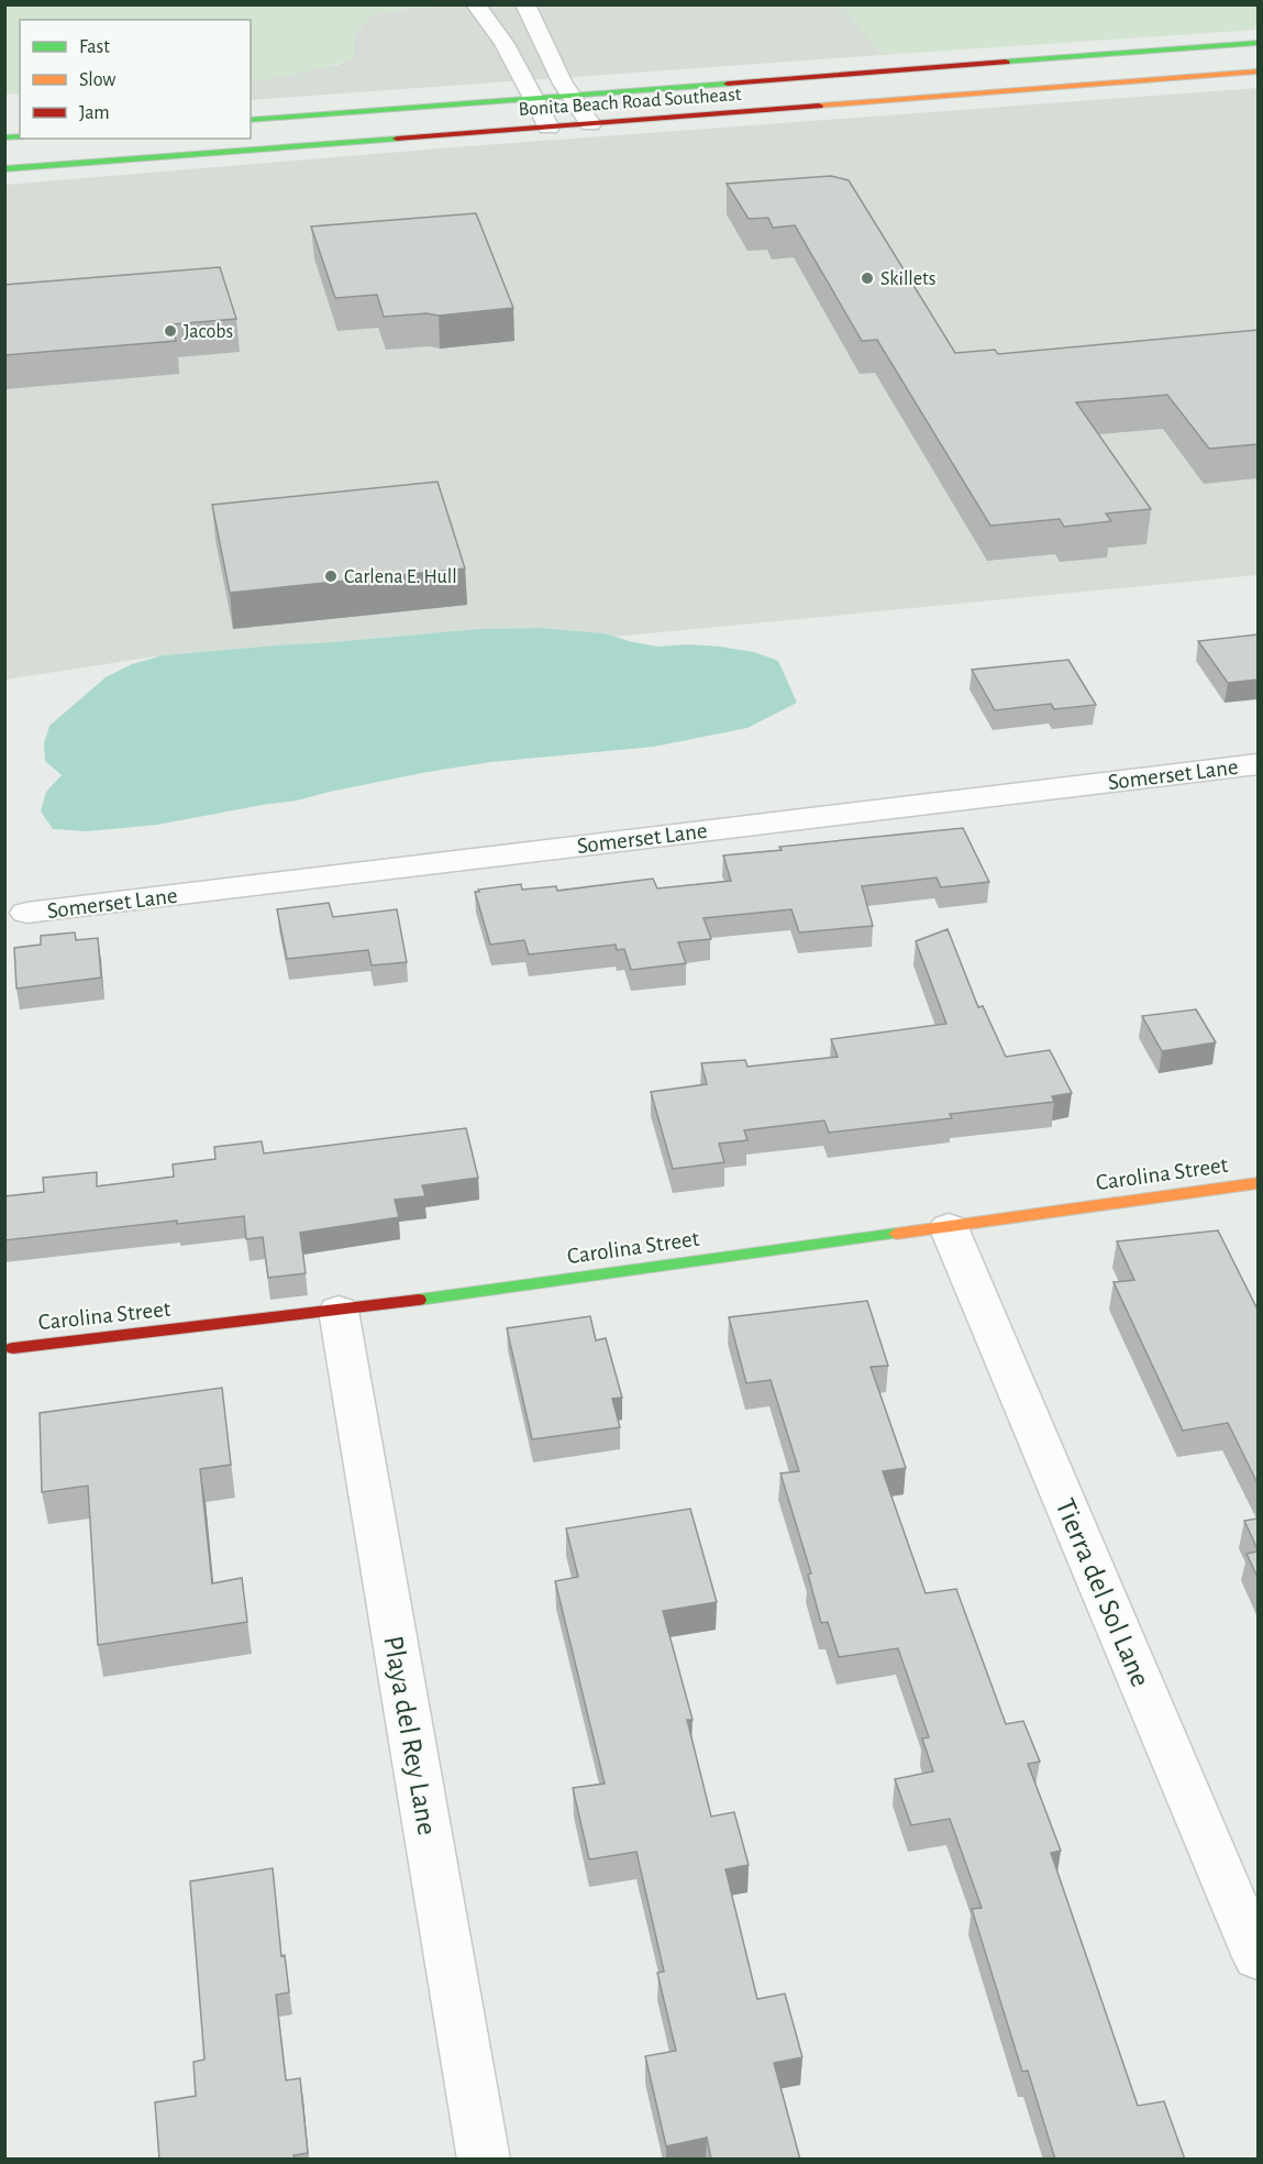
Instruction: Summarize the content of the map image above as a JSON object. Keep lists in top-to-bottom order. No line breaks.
{"streets":{"main road":["Bonita Beach Road Southeast","Carolina Street"],"street":["Somerset Lane","Tierra del Sol Lane","Playa del Rey Lane"]},"crossings":[["Carolina Street","Tierra del Sol Lane"],["Carolina Street","Playa del Rey Lane"]],"places":["Skillets","Jacobs","Carlena E. Hull"],"legend":["Fast","Slow","Jam"]}
